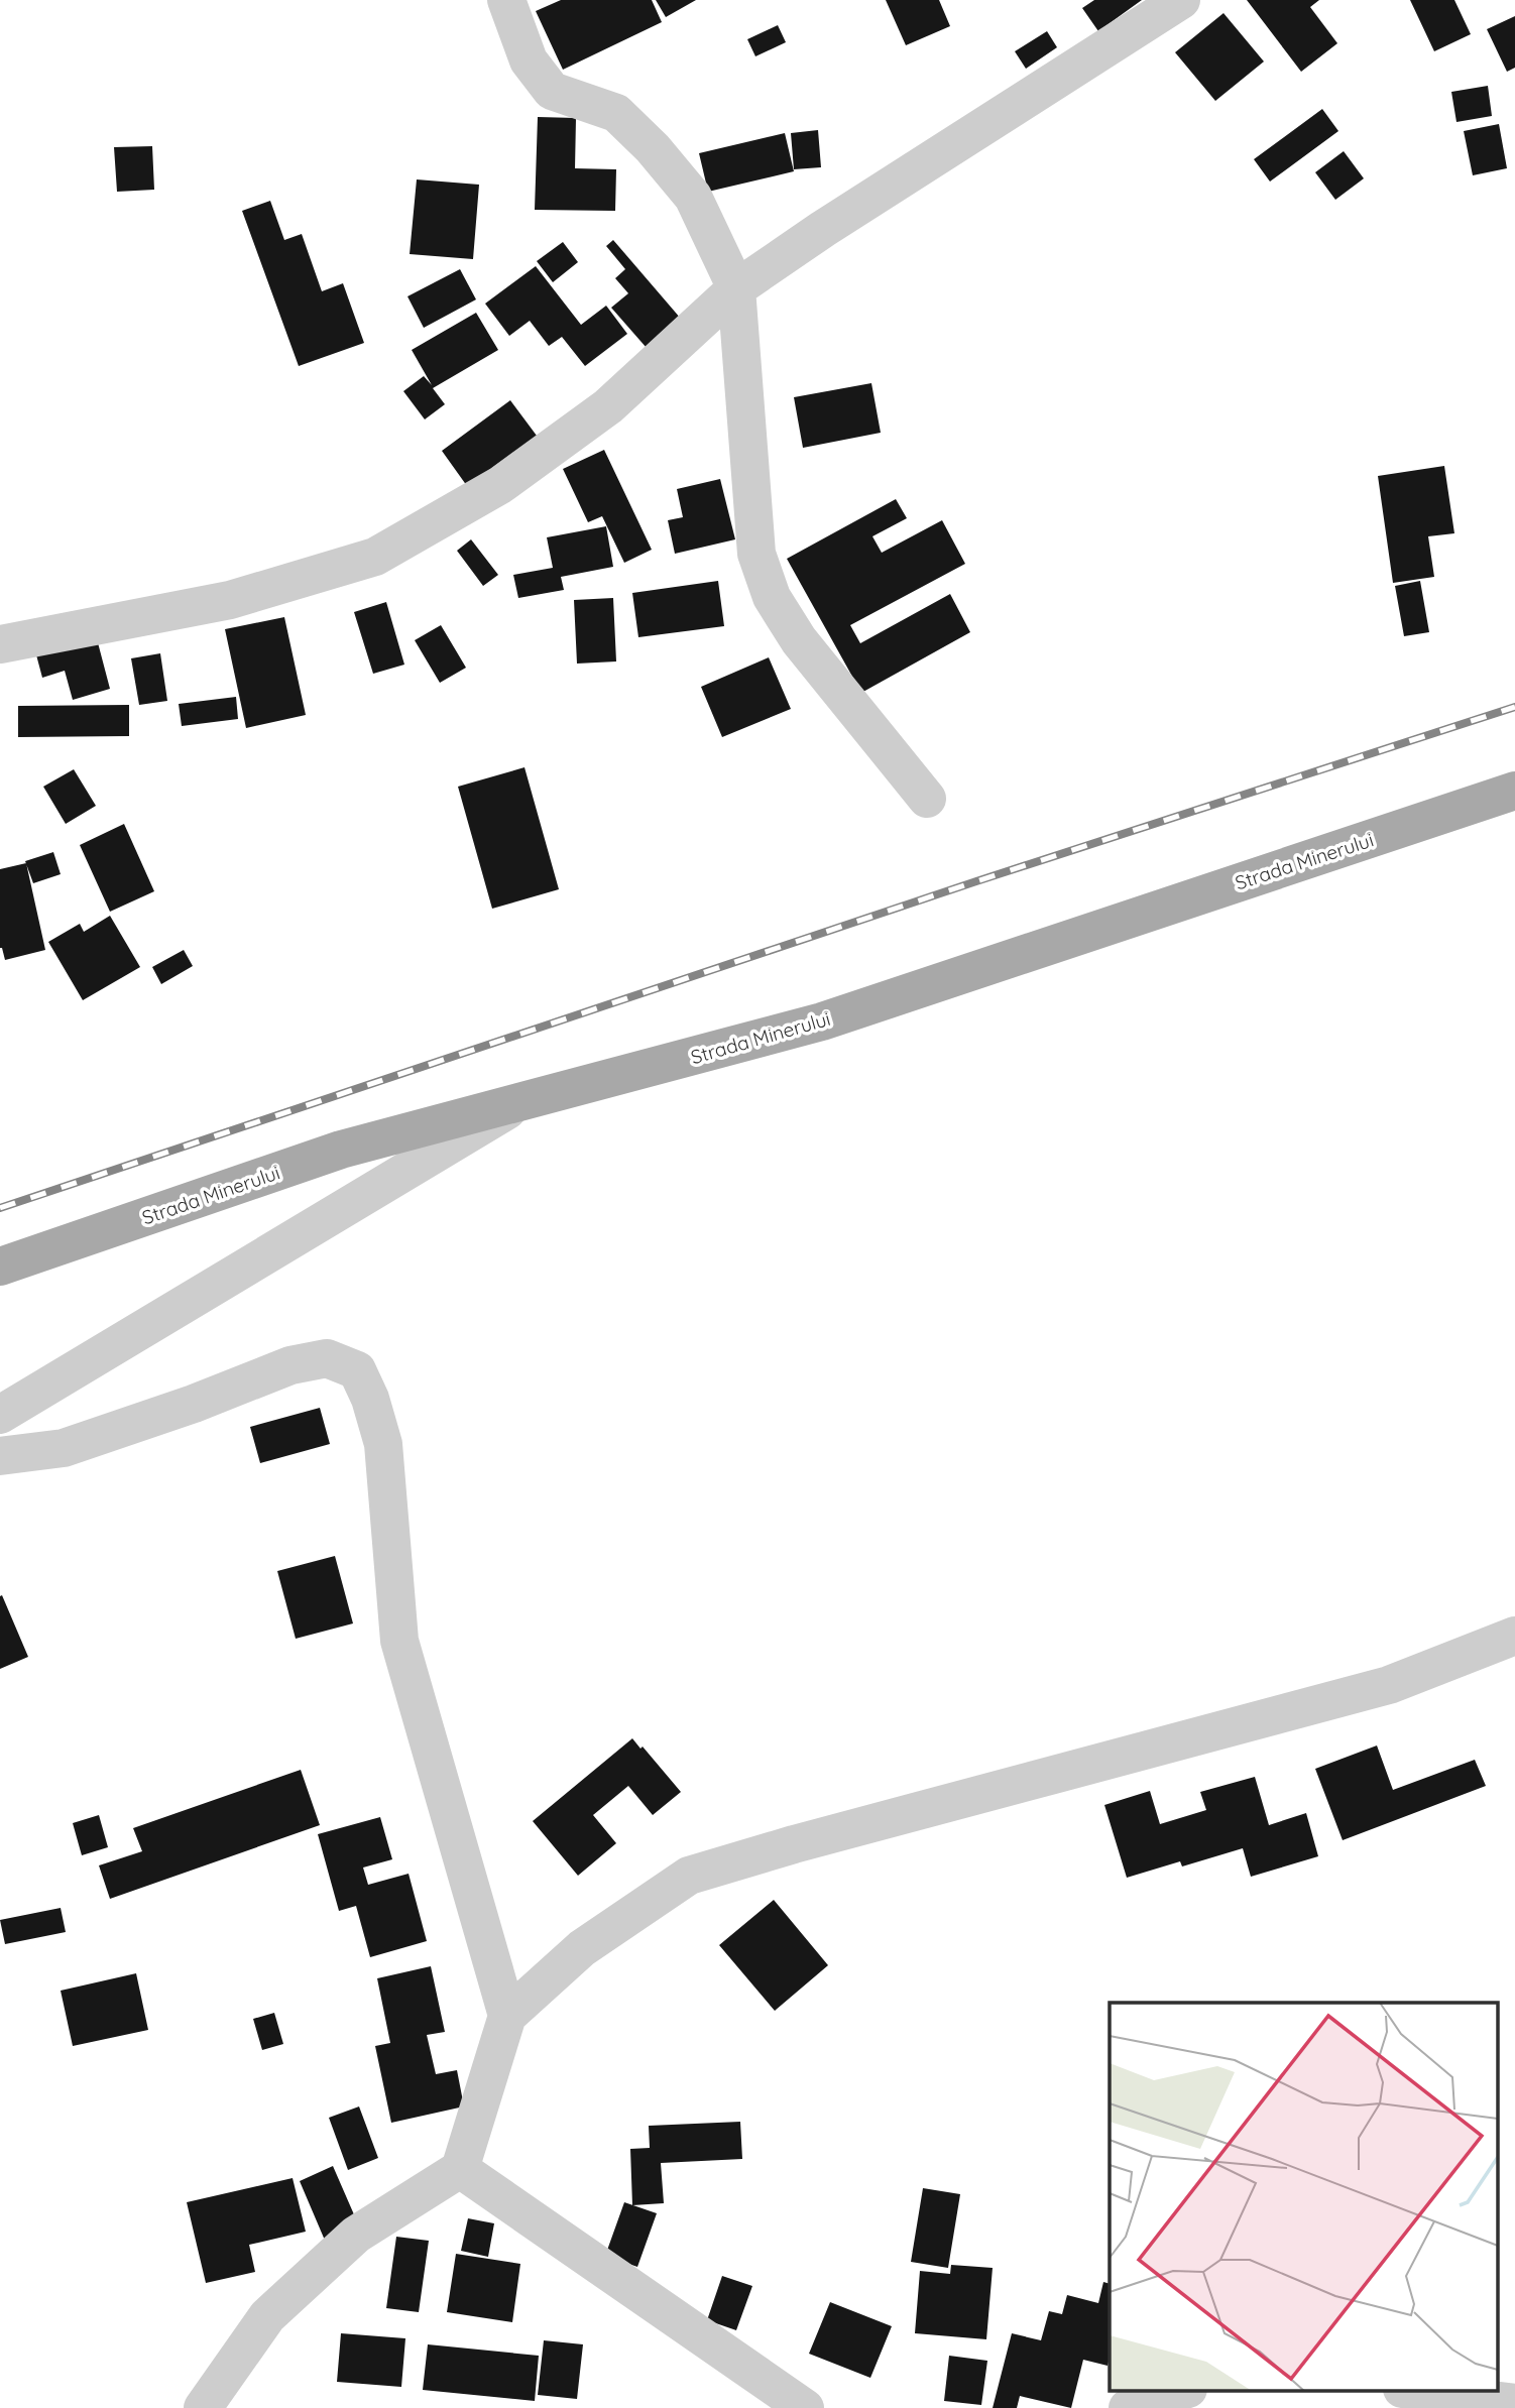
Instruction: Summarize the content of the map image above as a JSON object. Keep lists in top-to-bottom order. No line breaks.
{"streets":{"main road":["Strada Minerului"]}}
